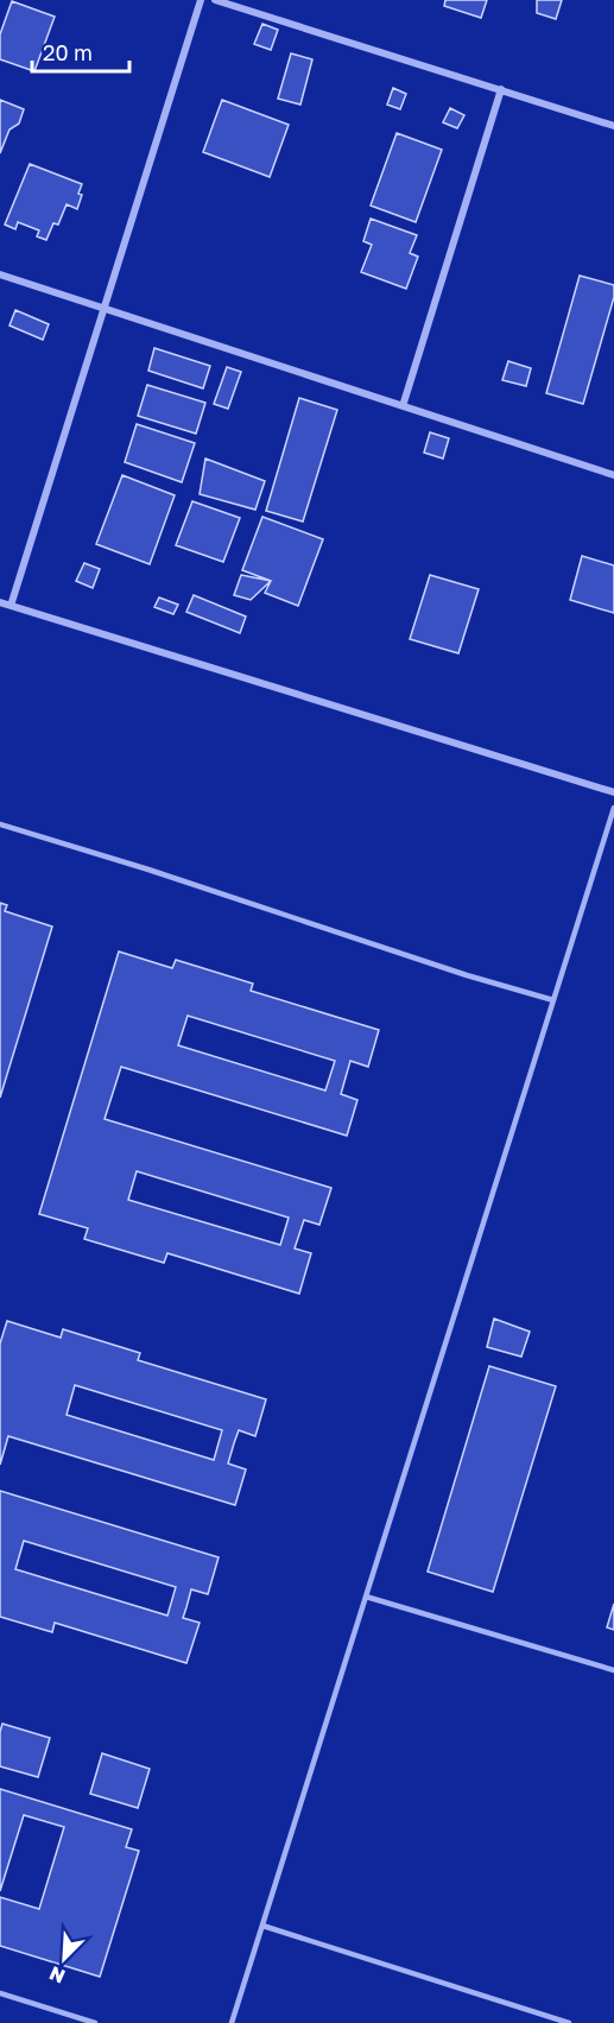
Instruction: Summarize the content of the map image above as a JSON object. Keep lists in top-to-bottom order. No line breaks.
{"scale_bar":"20 m","north":"bottom left"}
